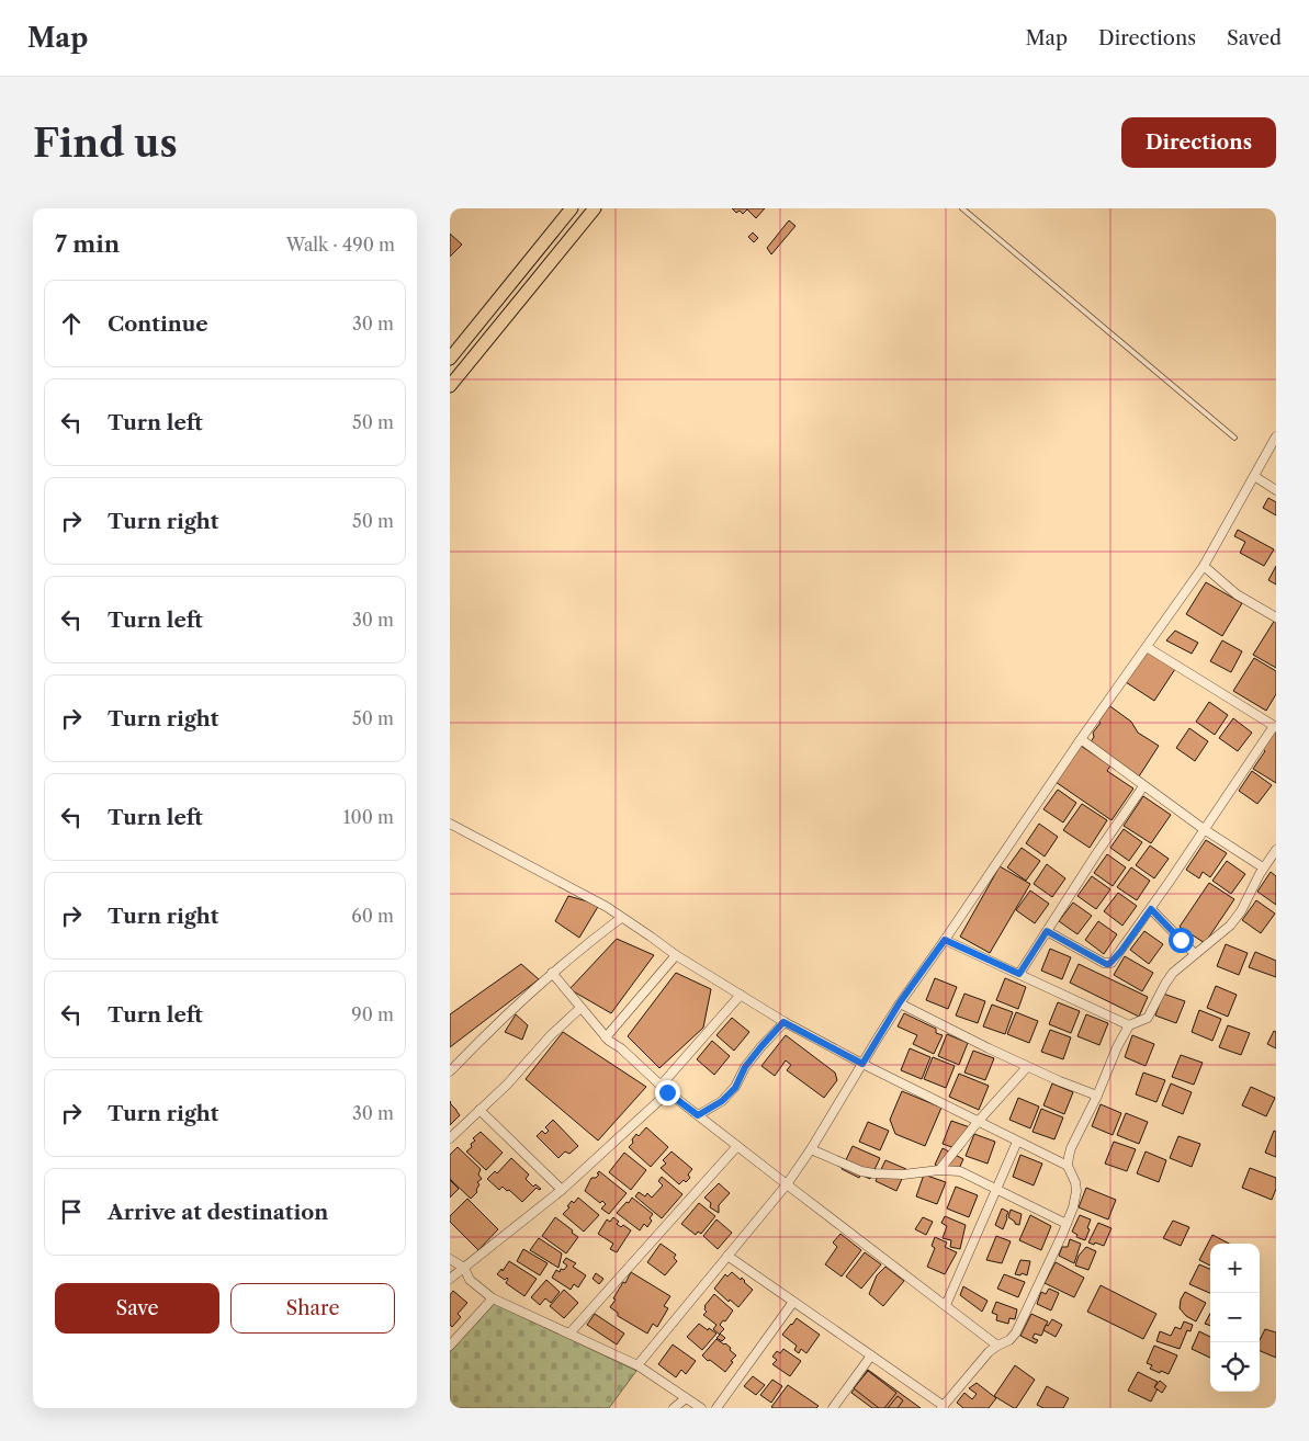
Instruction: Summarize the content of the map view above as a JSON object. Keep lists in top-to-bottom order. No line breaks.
{"page":{"header":"Map","nav":["Map","Directions","Saved"],"buttons":["Directions",["Save","Share"]],"title":"Find us","heading":["7 min","Walk · 490 m"],"list":[["Continue","30 m"],["Turn left","50 m"],["Turn right","50 m"],["Turn left","30 m"],["Turn right","50 m"],["Turn left","100 m"],["Turn right","60 m"],["Turn left","90 m"],["Turn right","30 m"],"Arrive at destination"],"map_buttons":["+","−"]}}
